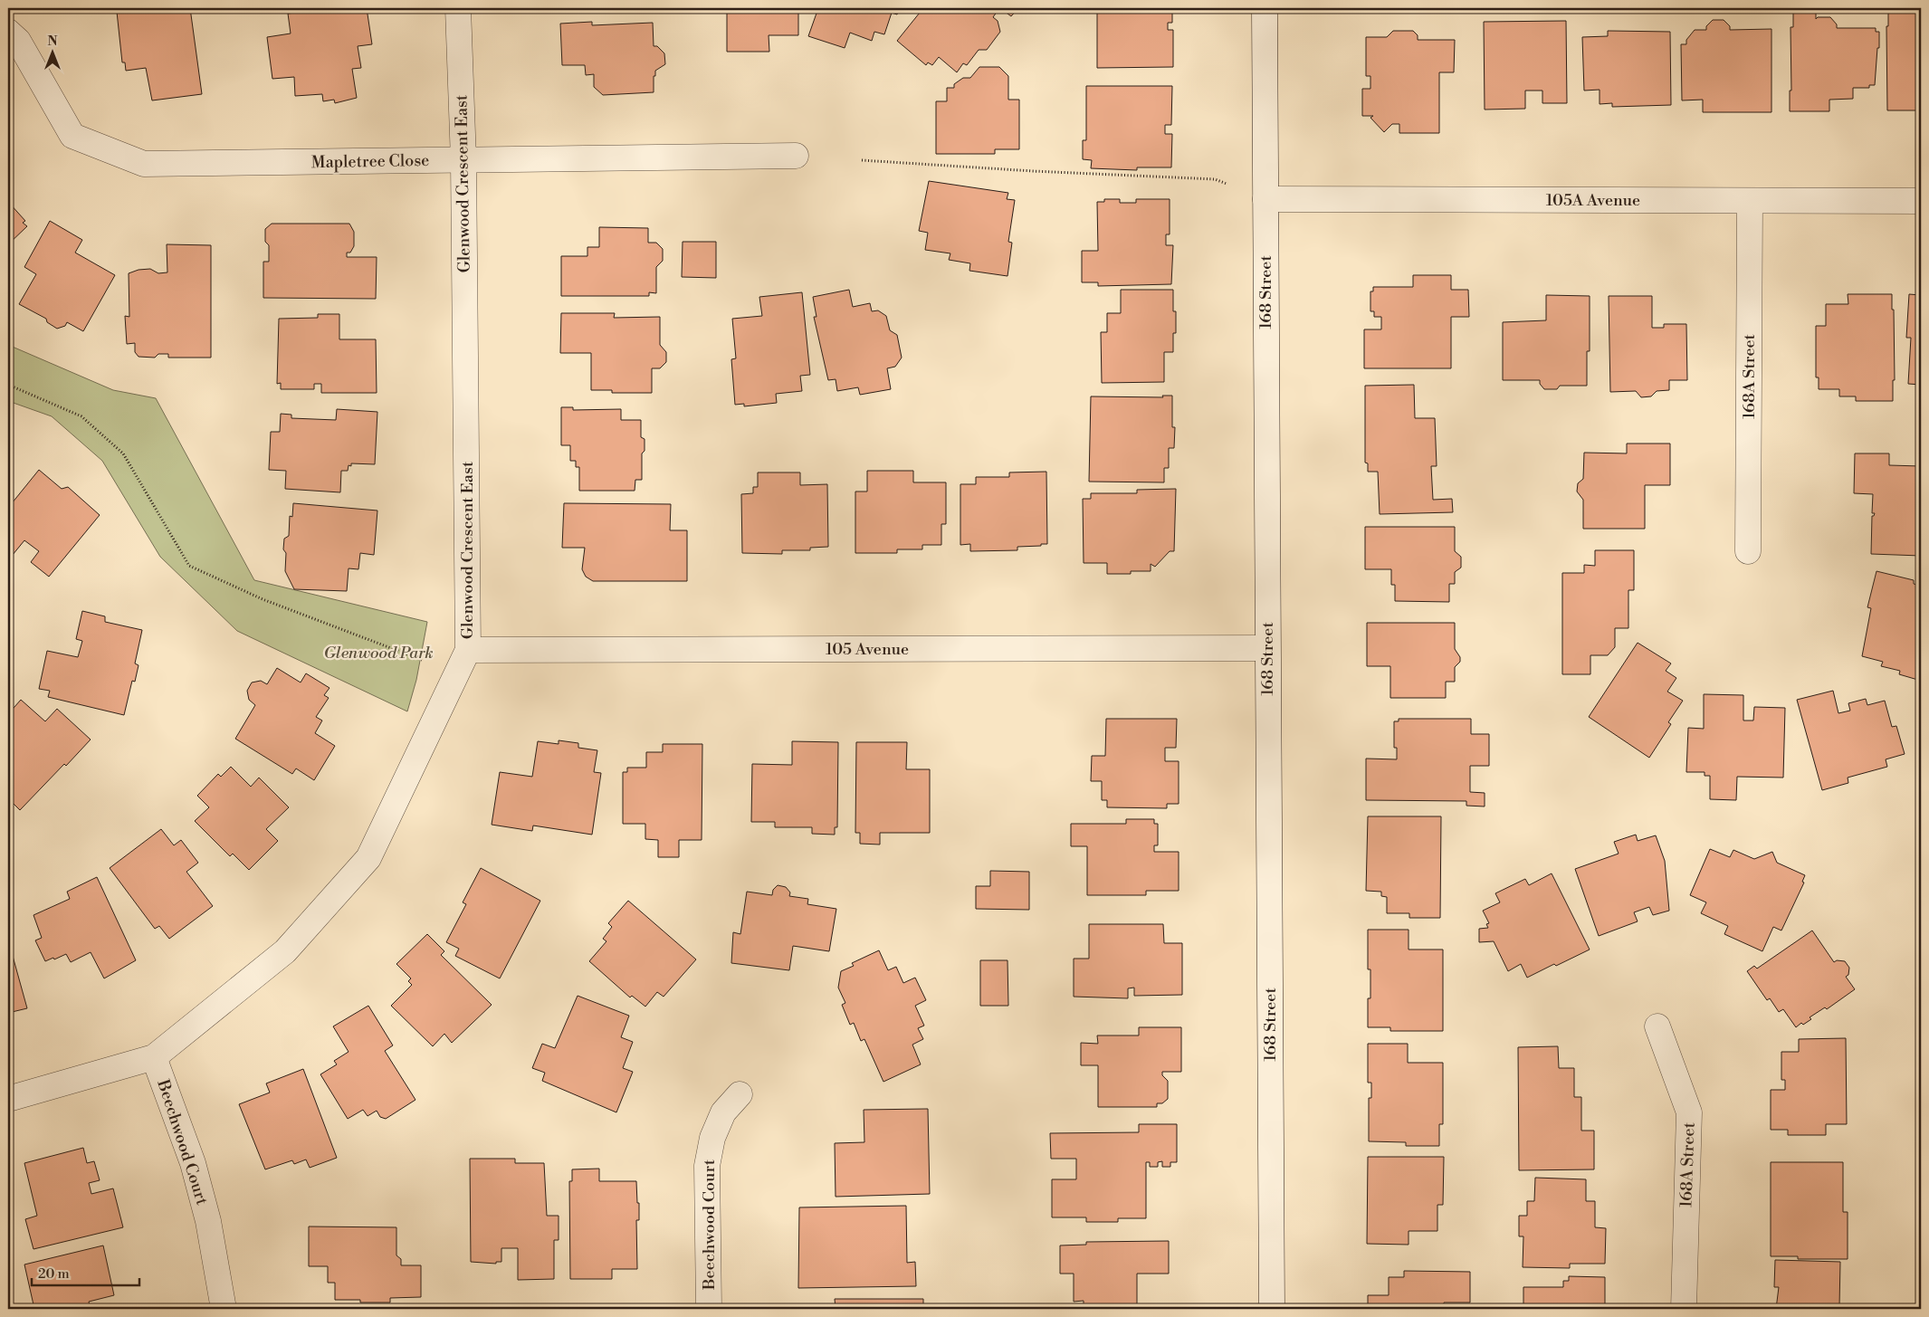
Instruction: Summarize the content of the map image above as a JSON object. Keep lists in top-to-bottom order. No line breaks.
{"streets":{"street":["Mapletree Close","Glenwood Crescent East","105A Avenue","168 Street","168A Street","105 Avenue","Beechwood Court"]},"crossings":[["Mapletree Close","Glenwood Crescent East"],["Glenwood Crescent East","105 Avenue"],["Glenwood Crescent East","Beechwood Court"],["105A Avenue","168 Street"],["105A Avenue","168A Street"],["168 Street","105 Avenue"]],"parks":["Glenwood Park"],"scale_bar":"20 m","north":"top"}
